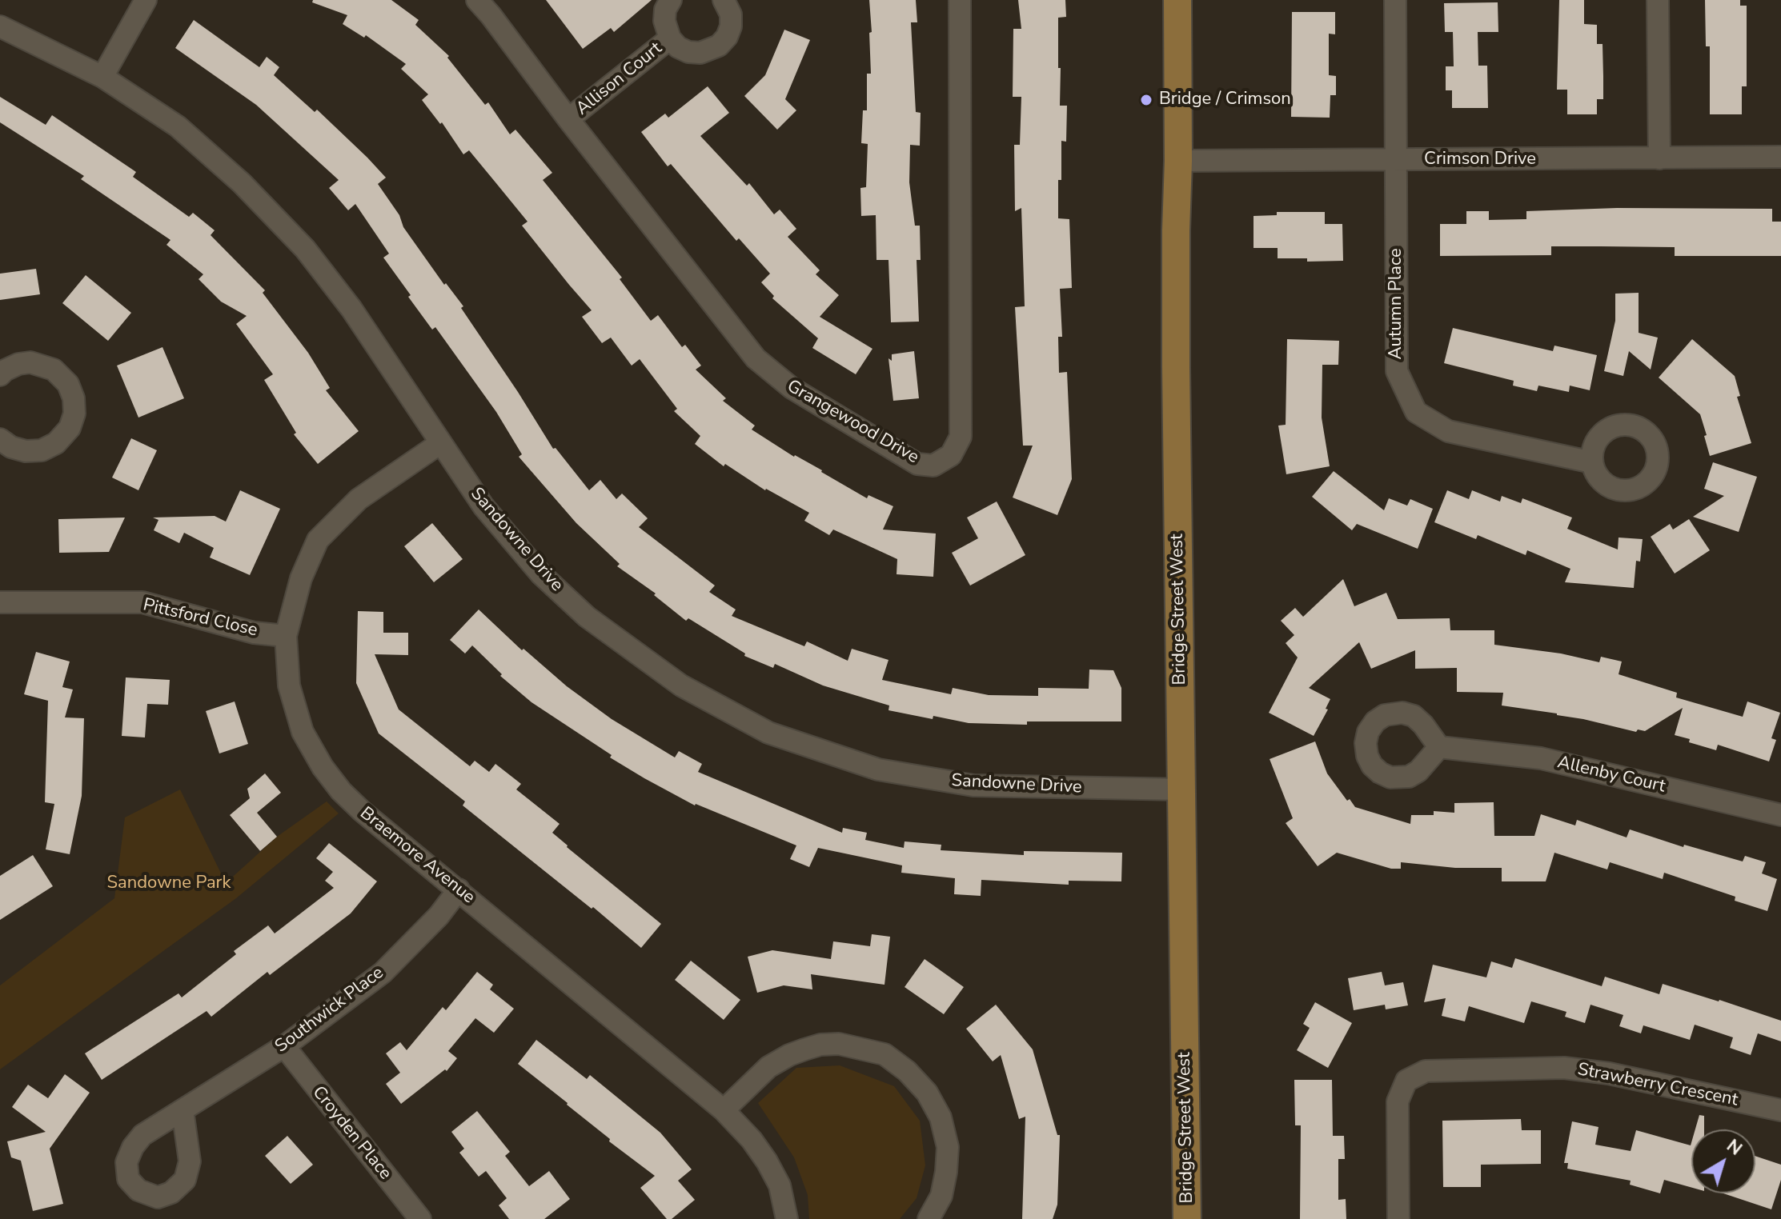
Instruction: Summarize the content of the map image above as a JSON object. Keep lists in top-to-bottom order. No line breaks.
{"streets":{"main road":["Bridge Street West"],"street":["Allison Court","Crimson Drive","Autumn Place","Grangewood Drive","Sandowne Drive","Pittsford Close","Allenby Court","Braemore Avenue","Southwick Place","Strawberry Crescent","Croyden Place"]},"crossings":[["Allison Court","Grangewood Drive"],["Crimson Drive","Autumn Place"],["Crimson Drive","Bridge Street West"],["Sandowne Drive","Bridge Street West"],["Sandowne Drive","Braemore Avenue"],["Pittsford Close","Braemore Avenue"],["Braemore Avenue","Southwick Place"],["Southwick Place","Croyden Place"]],"parks":["Sandowne Park"],"places":["Bridge / Crimson"],"north":"top right"}
